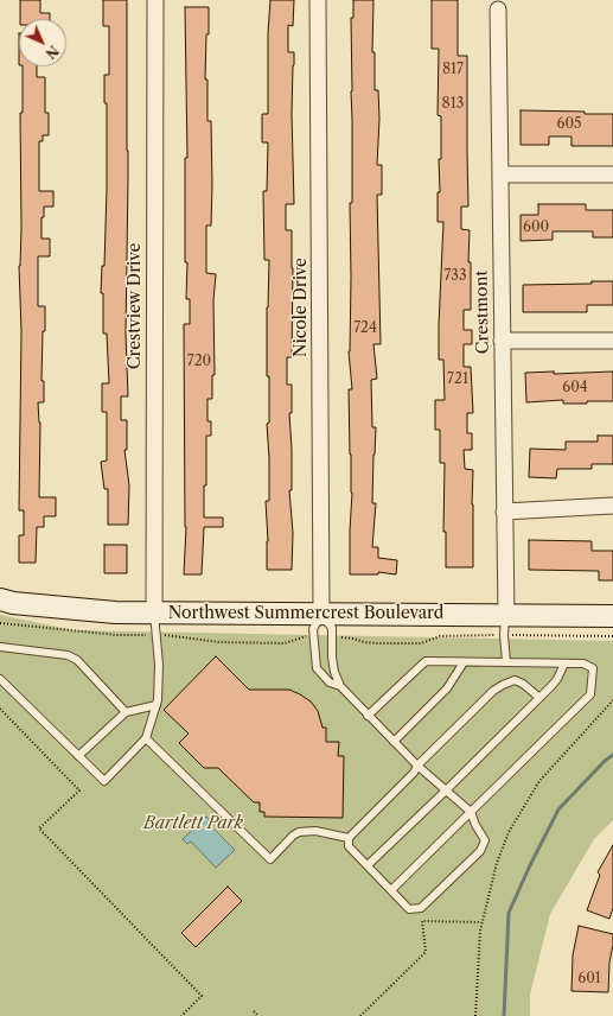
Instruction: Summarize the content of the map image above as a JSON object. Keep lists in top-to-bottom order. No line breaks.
{"streets":{"street":["Crestview Drive","Nicole Drive","Crestmont","Northwest Summercrest Boulevard"]},"crossings":[["Crestview Drive","Northwest Summercrest Boulevard"],["Nicole Drive","Northwest Summercrest Boulevard"],["Crestmont","Northwest Summercrest Boulevard"]],"parks":["Bartlett Park"],"house_numbers":["817","813","605","600","733","724","720","721","604","601"],"north":"bottom right"}
